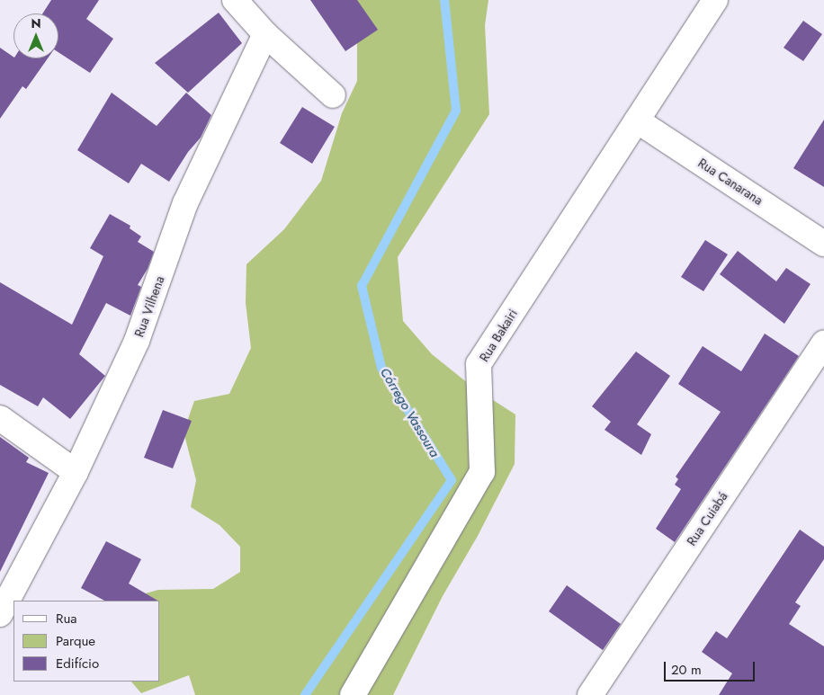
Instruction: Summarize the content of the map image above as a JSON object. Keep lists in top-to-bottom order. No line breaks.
{"streets":{"street":["Rua Canarana","Rua Vilhena","Rua Bakairi","Rua Cuiabá"]},"crossings":[["Rua Canarana","Rua Bakairi"]],"water":["Córrego Vassoura"],"legend":["Rua","Parque","Edifício"],"scale_bar":"20 m","north":"top"}
